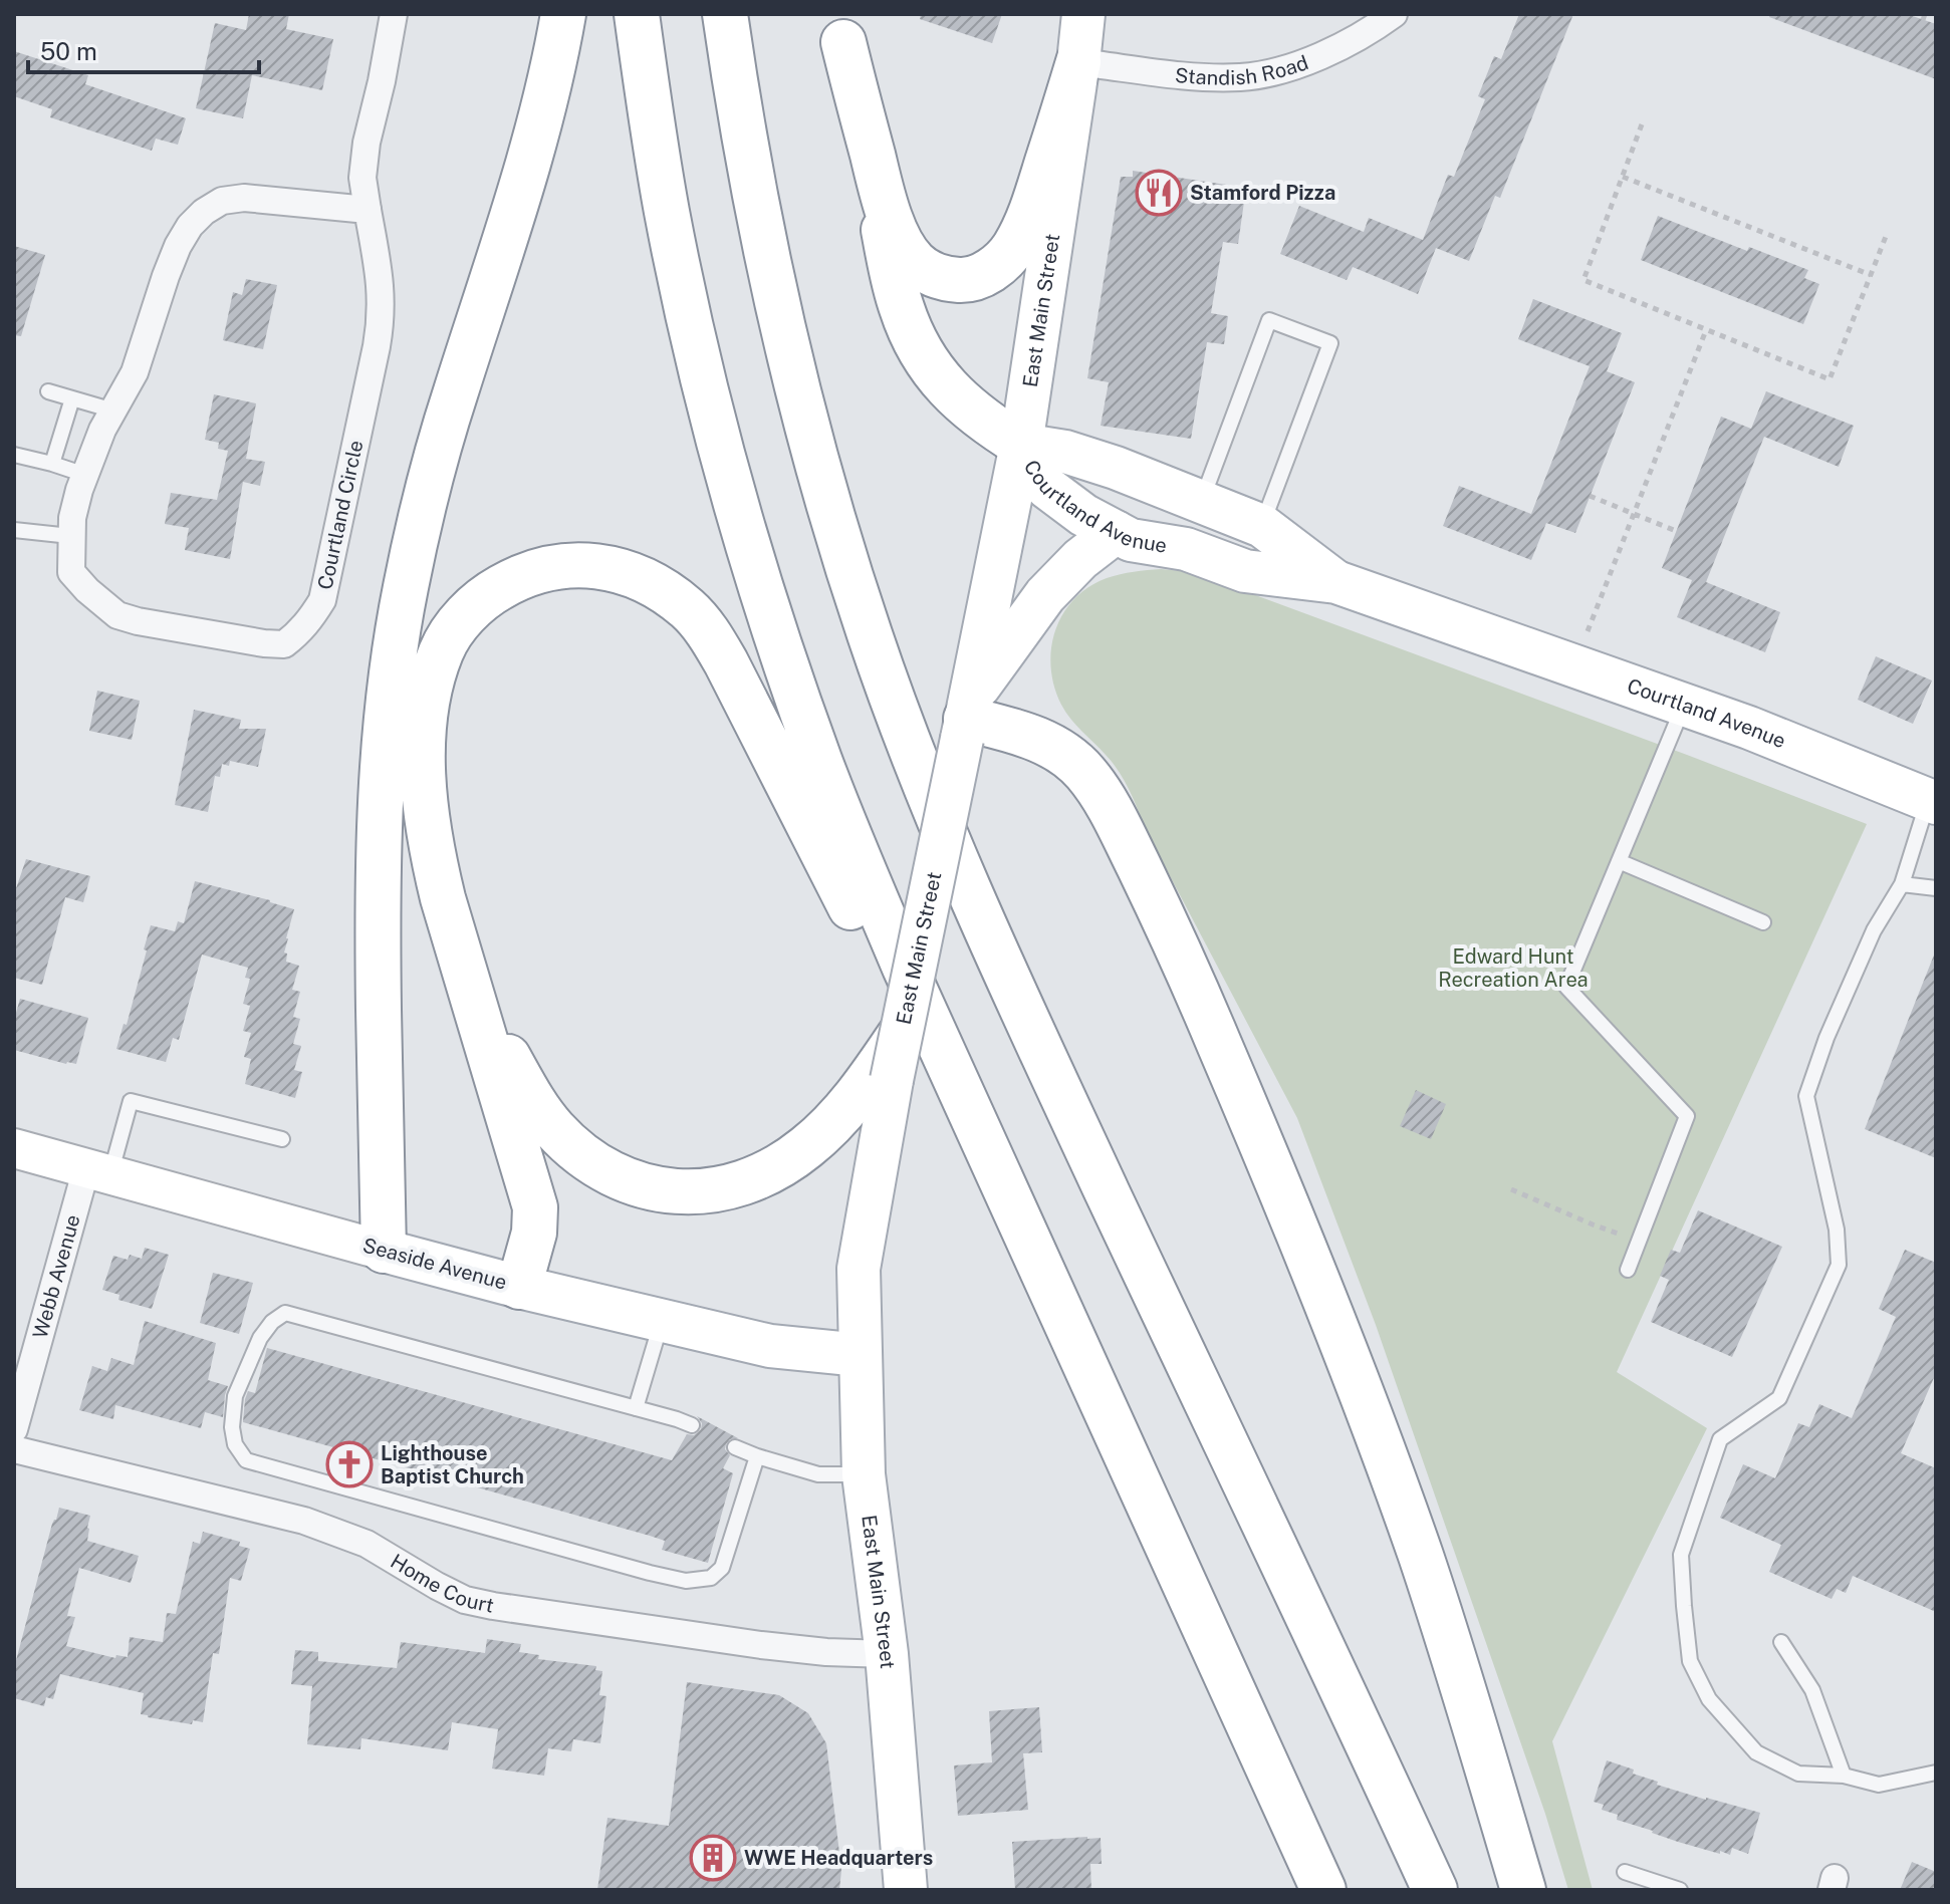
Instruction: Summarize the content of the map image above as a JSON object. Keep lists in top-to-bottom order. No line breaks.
{"streets":{"main road":["East Main Street","Courtland Avenue","Seaside Avenue"],"street":["Standish Road","Courtland Circle","Webb Avenue","Home Court"]},"crossings":[["Standish Road","East Main Street"],["East Main Street","Courtland Avenue"],["East Main Street","Seaside Avenue"],["East Main Street","Home Court"],["Seaside Avenue","Webb Avenue"]],"parks":["Edward Hunt Recreation Area"],"places":{"restaurant":["Stamford Pizza"],"church":["Lighthouse Baptist Church"],"building":["WWE Headquarters"]},"scale_bar":"50 m"}
